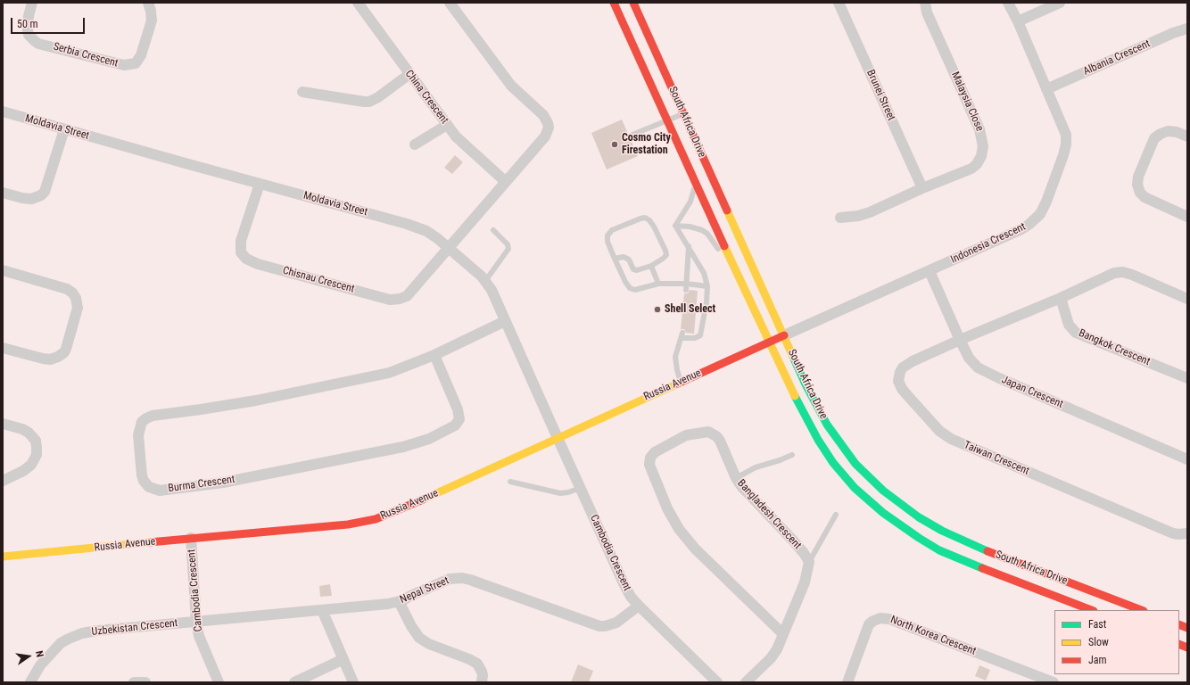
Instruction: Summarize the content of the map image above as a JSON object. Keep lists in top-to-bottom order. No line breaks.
{"streets":{"street":["Serbia Crescent","Albania Crescent","Brunei Street","China Crescent","Malaysia Close","South Africa Drive","Moldavia Street","Indonesia Crescent","Chisnau Crescent","Bangkok Crescent","Russia Avenue","Japan Crescent","Taiwan Crescent","Burma Crescent","Bangladesh Crescent","Cambodia Crescent","Nepal Street","Uzbekistan Crescent","North Korea Crescent"]},"crossings":[["Albania Crescent","Indonesia Crescent"],["Brunei Street","Malaysia Close"],["South Africa Drive","Indonesia Crescent"],["South Africa Drive","Russia Avenue"],["Moldavia Street","Chisnau Crescent"],["Moldavia Street","Russia Avenue"],["Moldavia Street","Burma Crescent"],["Moldavia Street","Cambodia Crescent"],["Indonesia Crescent","Russia Avenue"],["Indonesia Crescent","Japan Crescent"],["Russia Avenue","Cambodia Crescent"],["Japan Crescent","Taiwan Crescent"],["Cambodia Crescent","Nepal Street"],["Cambodia Crescent","Uzbekistan Crescent"],["Nepal Street","Uzbekistan Crescent"]],"places":["Cosmo City Firestation","Shell Select"],"legend":["Fast","Slow","Jam"],"scale_bar":"50 m","north":"right"}
